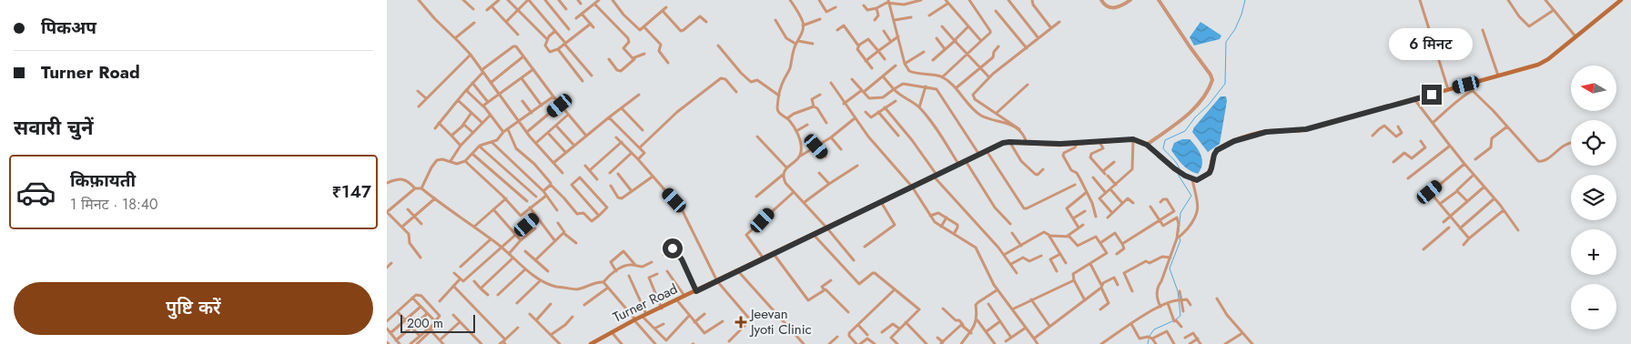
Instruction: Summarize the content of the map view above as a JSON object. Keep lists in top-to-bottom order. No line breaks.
{"streets":{"main road":["Turner Road"]},"places":{"health":["Jeevan Jyoti Clinic"]},"scale_bar":"200 m","north":"left","page":{"banner":["पिकअप","Turner Road"],"bubble":"6 मिनट","map_buttons":["+","−"],"heading":"सवारी चुनें","list":[{"name":"किफ़ायती","note":"1 मिनट · 18:40","value":"₹147"}],"buttons":"पुष्टि करें","scale":"200 m"}}
